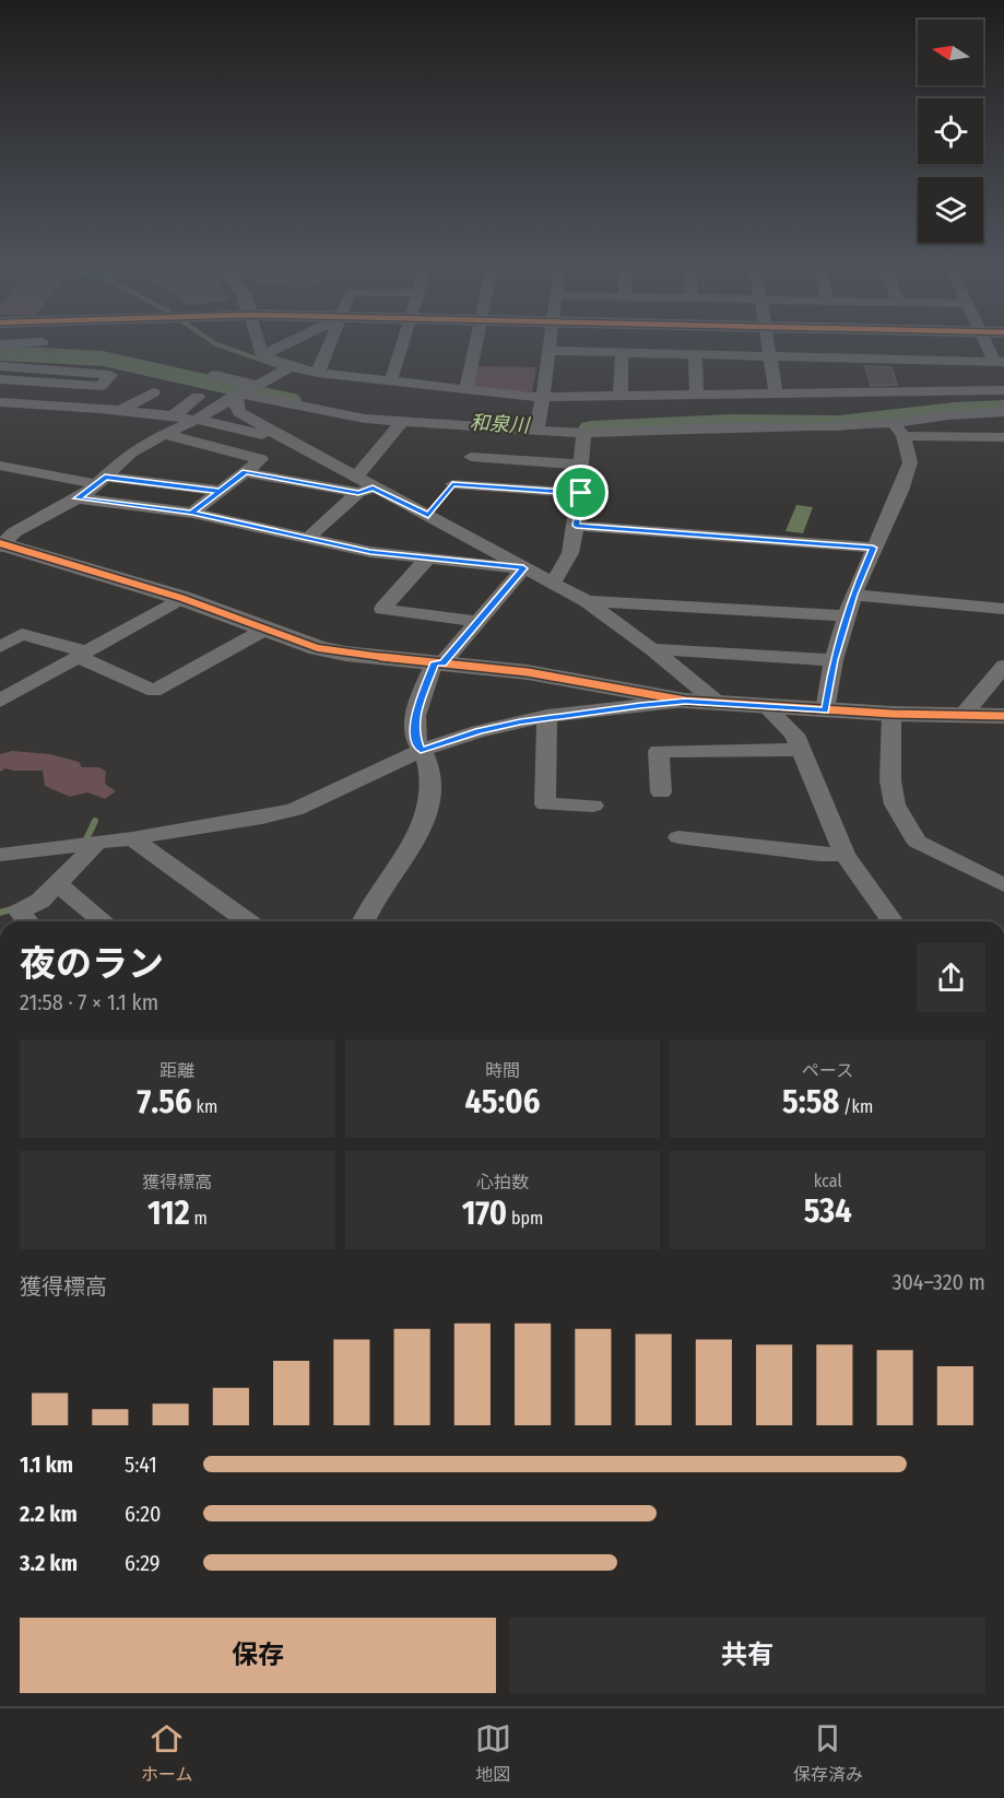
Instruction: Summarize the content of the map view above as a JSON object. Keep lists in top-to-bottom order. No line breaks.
{"water":["和泉川"],"north":"left","page":{"heading":["夜のラン","21:58 · 7 × 1.1 km"],"stats":[["距離","7.56 km"],["時間","45:06"],["ペース","5:58 /km"],["獲得標高","112 m"],["心拍数","170 bpm"],["kcal","534"]],"chart":["獲得標高","304–320 m"],"list":[{"name":"1.1 km","note":"5:41"},{"name":"2.2 km","note":"6:20"},{"name":"3.2 km","note":"6:29"}],"buttons":["保存","共有"],"tabs":["ホーム","地図","保存済み"]}}
